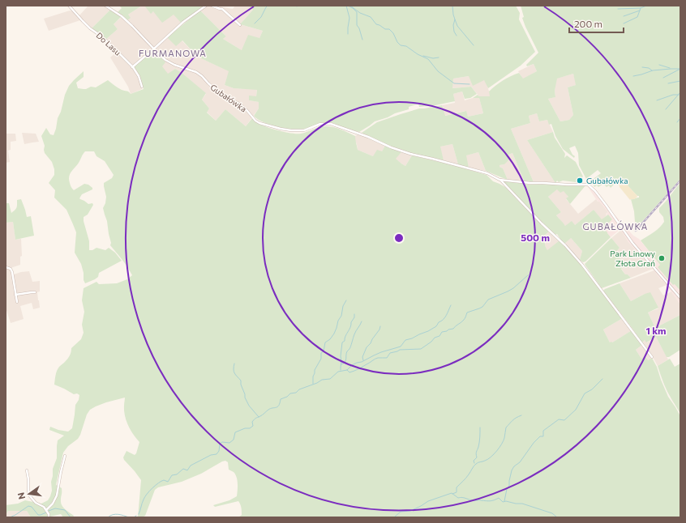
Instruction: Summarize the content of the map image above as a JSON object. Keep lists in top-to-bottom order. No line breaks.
{"streets":{"street":["Do Lasu","Gubałówka"]},"districts":["FURMANOWA","GUBAŁÓWKA"],"places":["Gubałówka","Park Linowy Złota Grań"],"scale_bar":"200 m","north":"left","rings":["500 m","1 km"]}
